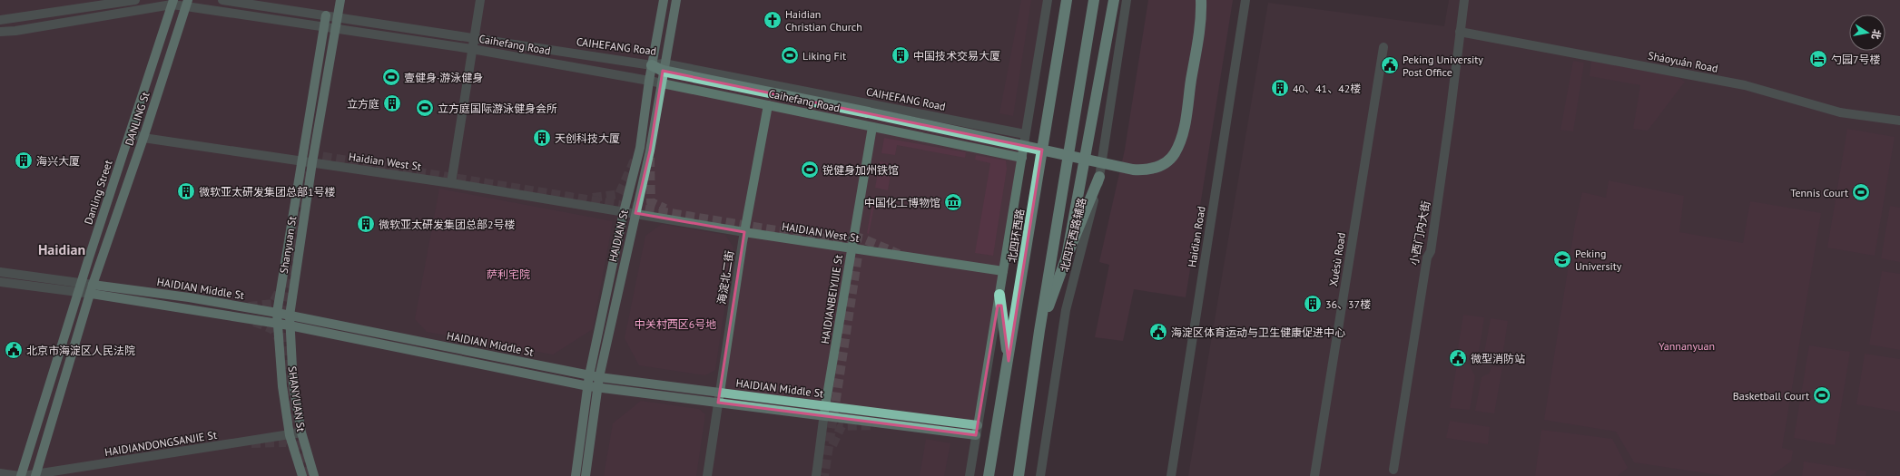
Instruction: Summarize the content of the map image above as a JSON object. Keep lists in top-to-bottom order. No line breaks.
{"streets":{"highway":["北四环西路"],"main road":["DANLING St","Danling Street","HAIDIAN St","Shanyuan St","HAIDIAN Middle St","SHANYUAN St"],"street":["Caihefang Road","CAIHEFANG Road","Sháoyuán Road","Haidian West St","HAIDIAN West St","小西门内大街","北四环西路辅路","Haidian Road","Xuésù Road","海淀北二街","HAIDIANBEIYIJIE St","HAIDIANDONGSANJIE St"]},"crossings":[["Caihefang Road","DANLING St"],["Caihefang Road","Danling Street"],["Caihefang Road","HAIDIAN St"],["Caihefang Road","Shanyuan St"],["Caihefang Road","海淀北二街"],["Caihefang Road","HAIDIANBEIYIJIE St"],["CAIHEFANG Road","HAIDIAN St"],["CAIHEFANG Road","Shanyuan St"],["Sháoyuán Road","小西门内大街"],["DANLING St","Haidian West St"],["DANLING St","HAIDIAN Middle St"],["Haidian West St","Danling Street"],["Haidian West St","HAIDIAN West St"],["Haidian West St","HAIDIAN St"],["Haidian West St","Shanyuan St"],["Danling Street","HAIDIAN Middle St"],["Danling Street","HAIDIANDONGSANJIE St"],["HAIDIAN West St","HAIDIAN St"],["HAIDIAN West St","海淀北二街"],["HAIDIAN West St","HAIDIANBEIYIJIE St"],["HAIDIAN St","HAIDIAN Middle St"],["Shanyuan St","HAIDIAN Middle St"],["Shanyuan St","SHANYUAN St"],["Shanyuan St","HAIDIANDONGSANJIE St"],["海淀北二街","HAIDIAN Middle St"],["HAIDIAN Middle St","HAIDIANBEIYIJIE St"],["HAIDIAN Middle St","SHANYUAN St"],["SHANYUAN St","HAIDIANDONGSANJIE St"]],"districts":["Haidian"],"parks":["萨利宅院","中关村西区6号地","Yannanyuan"],"places":{"church":["Haidian Christian Church"],"sports":["Liking Fit","壹健身·游泳健身","立方庭国际游泳健身会所","锐健身加州铁馆","Tennis Court","Basketball Court"],"building":["中国技术交易大厦","40、41、42楼","立方庭","天创科技大厦","海兴大厦","微软亚太研发集团总部1号楼","微软亚太研发集团总部2号楼","36、37楼"],"hotel":["勺园7号楼"],"public building":["Peking University Post Office","海淀区体育运动与卫生健康促进中心","北京市海淀区人民法院","微型消防站"],"museum":["中国化工博物馆"],"school or university":["Peking University"]},"north":"right"}
